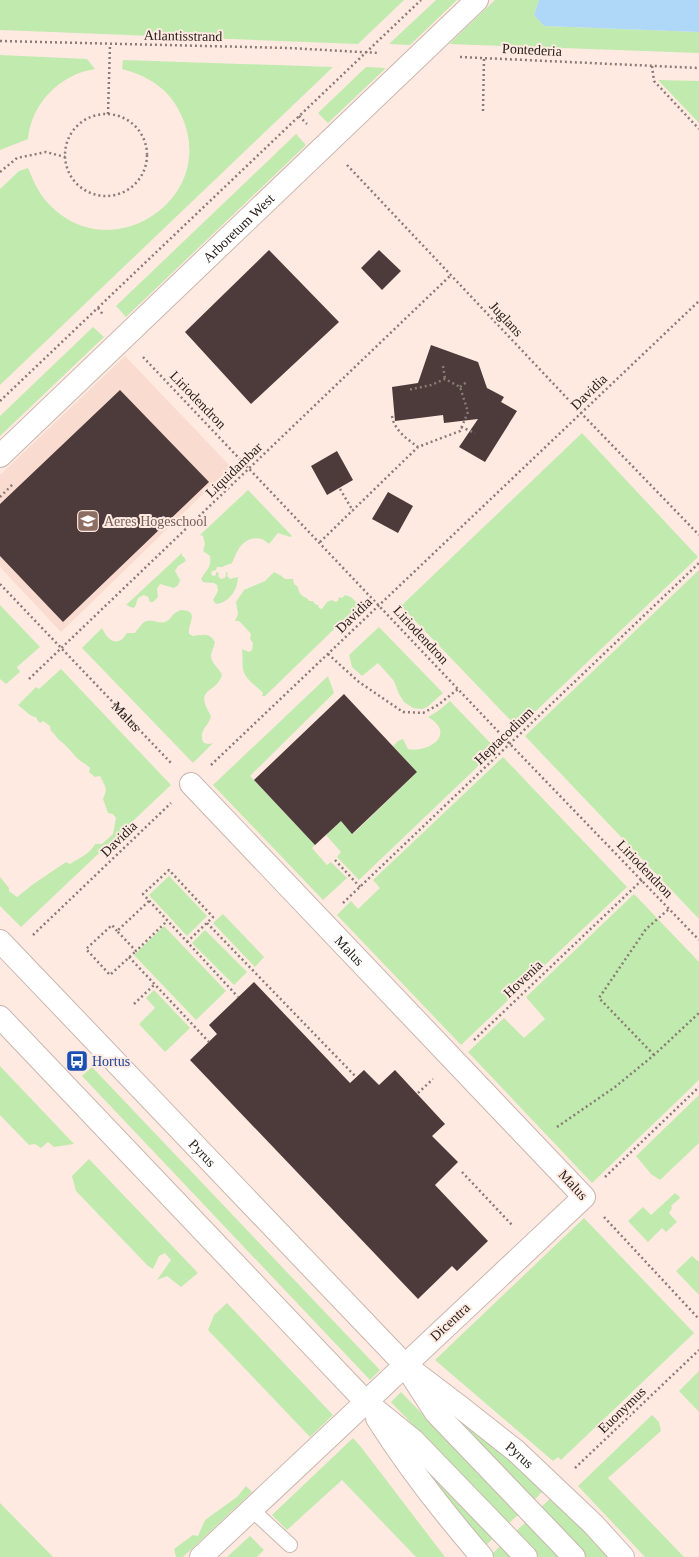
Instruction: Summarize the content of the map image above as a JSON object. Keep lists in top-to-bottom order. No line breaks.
{"streets":{"street":["Arboretum West","Malus","Pyrus","Dicentra"],"path":["Atlantisstrand","Pontederia","Juglans","Davidia","Liriodendron","Liquidambar","Heptacodium","Hovenia","Euonymus"]},"crossings":[["Atlantisstrand","Pontederia"],["Pontederia","Arboretum West"],["Arboretum West","Juglans"],["Arboretum West","Liriodendron"],["Juglans","Davidia"],["Juglans","Liquidambar"],["Davidia","Liriodendron"],["Davidia","Malus"],["Liriodendron","Liquidambar"],["Liriodendron","Heptacodium"],["Liriodendron","Hovenia"],["Liquidambar","Malus"],["Malus","Heptacodium"],["Malus","Hovenia"],["Malus","Dicentra"],["Pyrus","Dicentra"]],"places":{"school or university":["Aeres Hogeschool"],"bus stop":["Hortus"]}}
